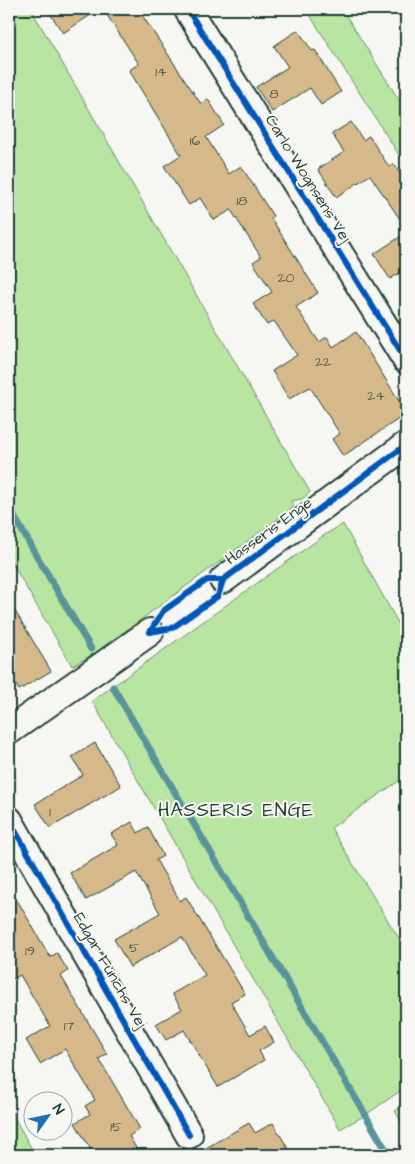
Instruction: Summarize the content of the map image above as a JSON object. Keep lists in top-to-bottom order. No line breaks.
{"streets":{"street":["Carlo Wognsens Vej","Hasseris Enge","Edgar Funchs Vej"]},"districts":["HASSERIS ENGE"],"house_numbers":["14","8","16","18","20","22","24","1","5","19","17","15"],"north":"top right"}
